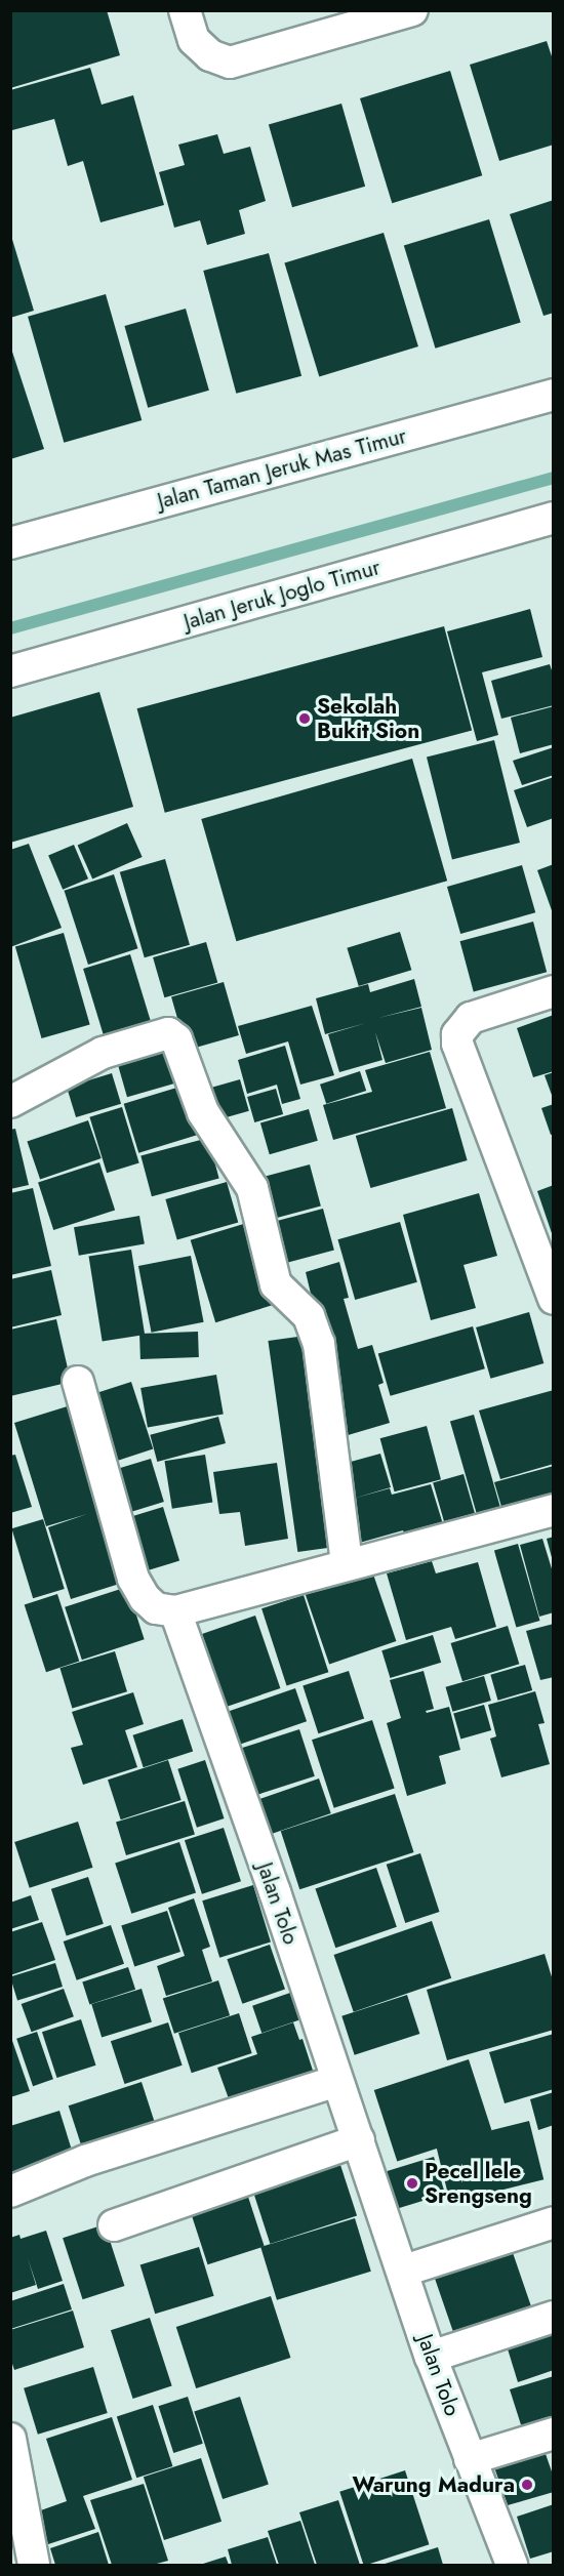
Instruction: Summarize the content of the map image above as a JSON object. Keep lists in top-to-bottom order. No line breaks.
{"streets":{"street":["Jalan Taman Jeruk Mas Timur","Jalan Jeruk Joglo Timur","Jalan Tolo"]},"places":["Sekolah Bukit Sion","Pecel lele Srengseng","Warung Madura"]}
